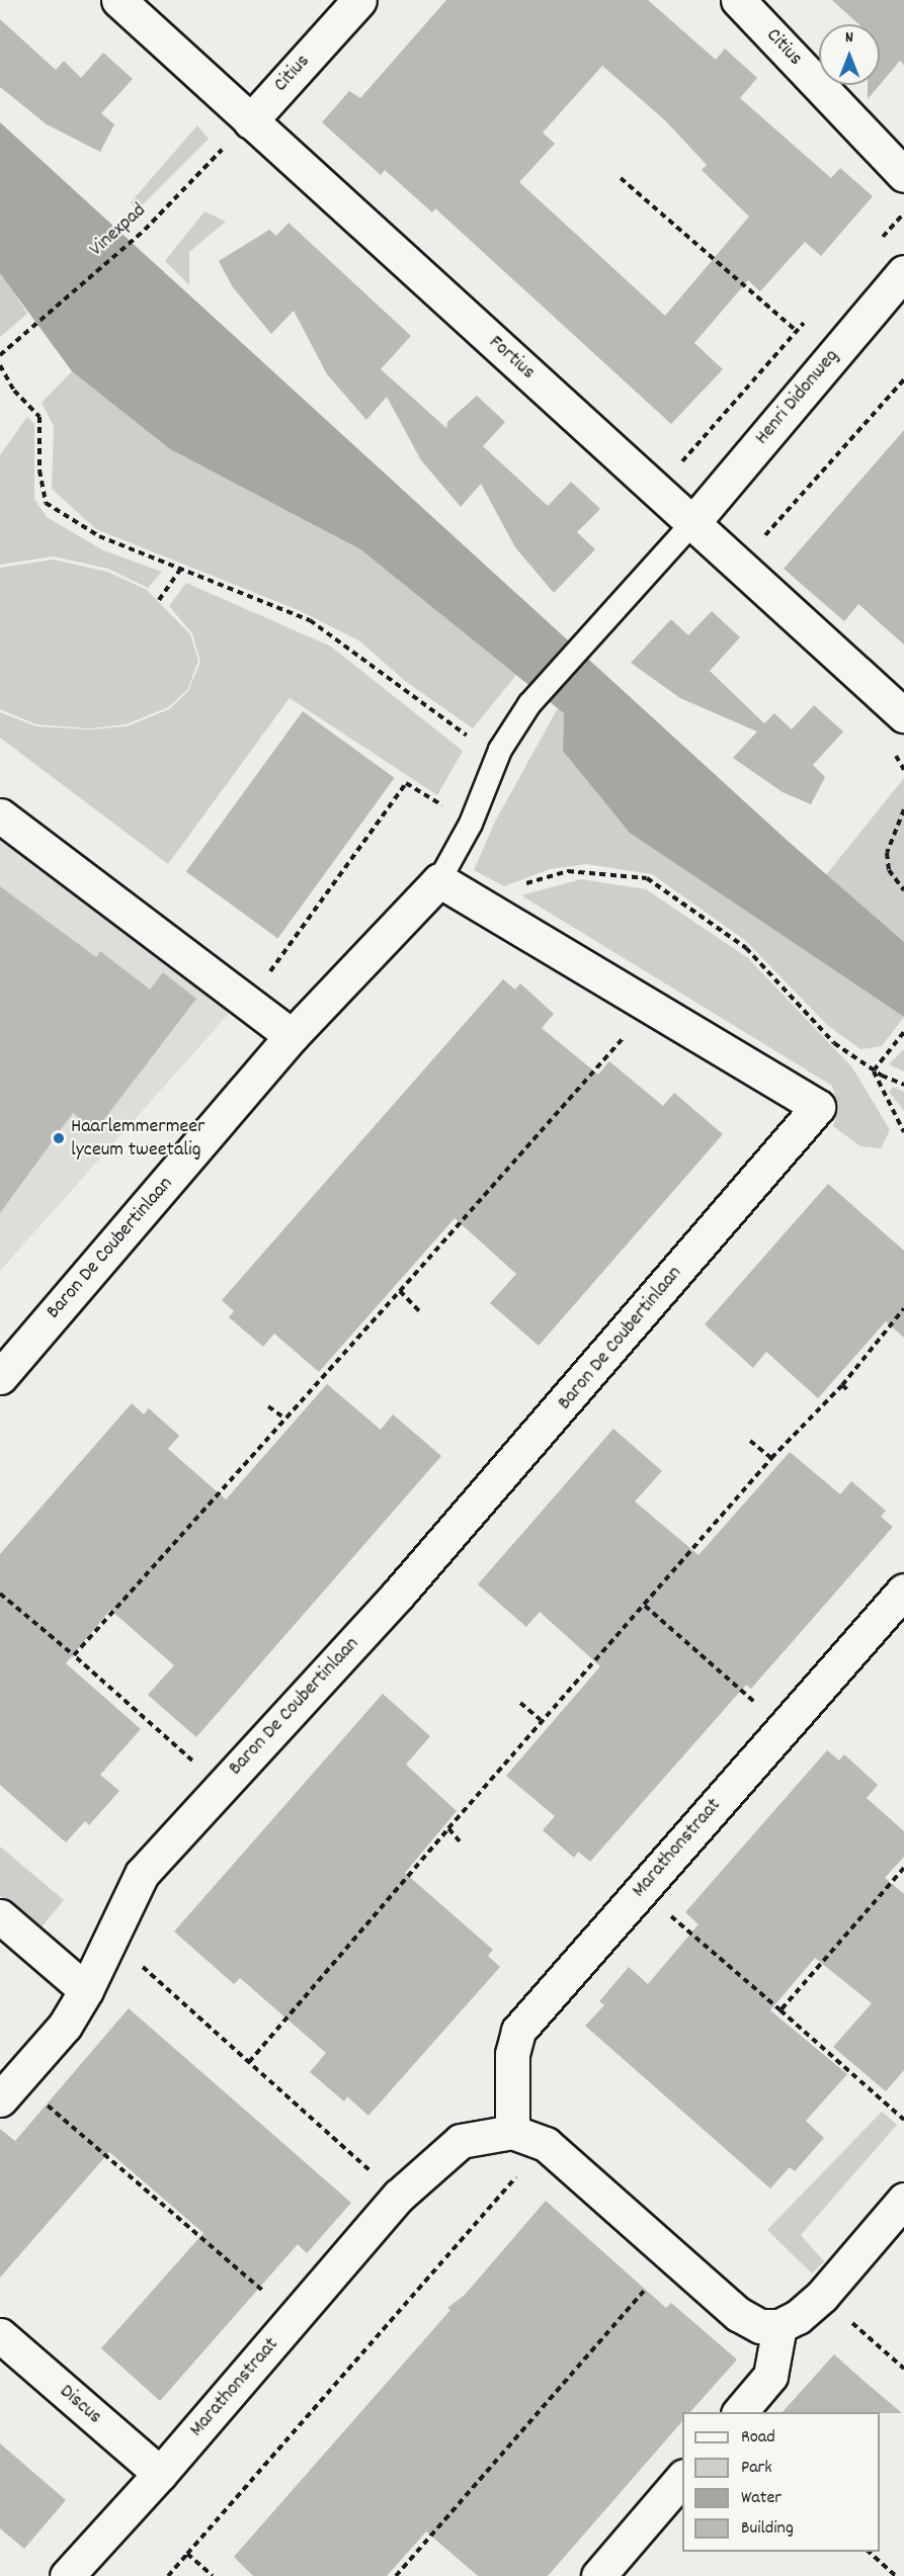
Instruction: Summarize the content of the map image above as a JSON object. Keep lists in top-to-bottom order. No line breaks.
{"streets":{"street":["Citius","Fortius","Henri Didonweg","Baron De Coubertinlaan","Marathonstraat","Discus"],"path":["Vinexpad"]},"crossings":[["Citius","Vinexpad"],["Citius","Fortius"],["Vinexpad","Fortius"],["Fortius","Henri Didonweg"],["Marathonstraat","Discus"]],"places":["Haarlemmermeer lyceum tweetalig"],"legend":["Road","Park","Water","Building"],"north":"top"}
